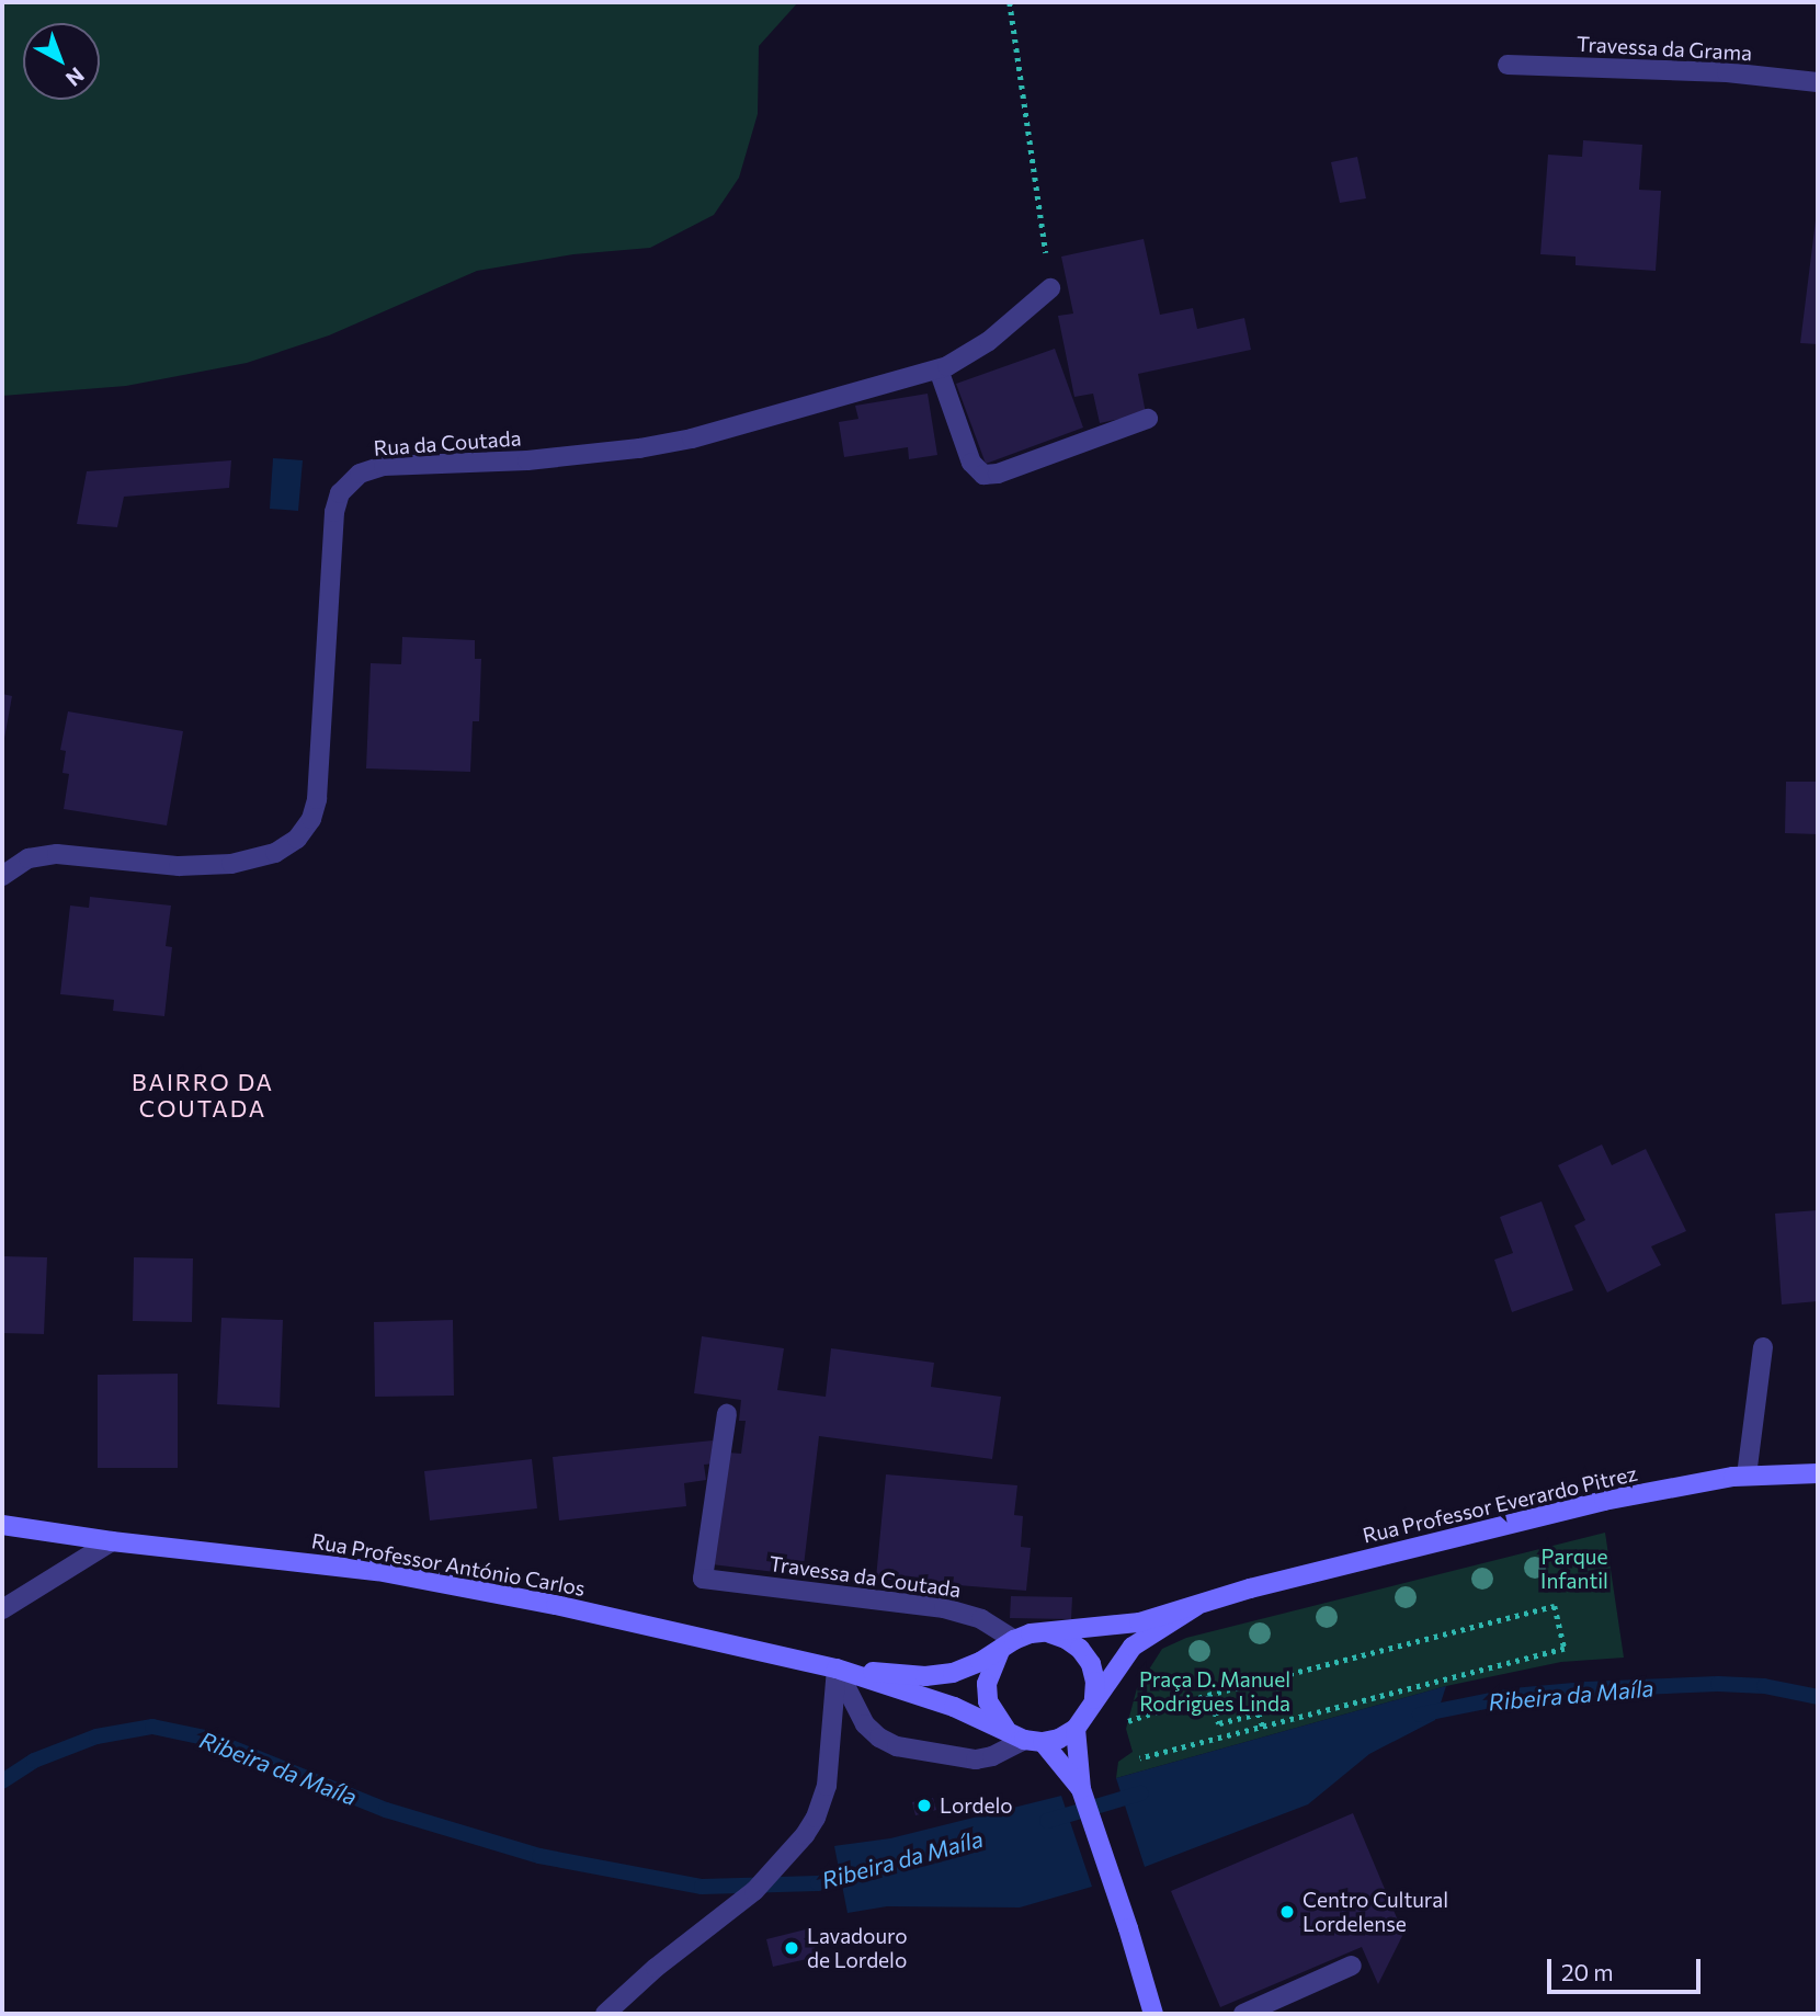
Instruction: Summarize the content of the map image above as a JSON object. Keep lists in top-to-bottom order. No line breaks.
{"streets":{"main road":["Rua Professor Everardo Pitrez","Rua Professor António Carlos"],"street":["Travessa da Grama","Rua da Coutada","Travessa da Coutada"]},"districts":["BAIRRO DA COUTADA"],"water":["Ribeira da Maíla"],"parks":["Parque Infantil","Praça D. Manuel Rodrigues Linda"],"places":["Lordelo","Centro Cultural Lordelense","Lavadouro de Lordelo"],"scale_bar":"20 m","north":"bottom right"}
